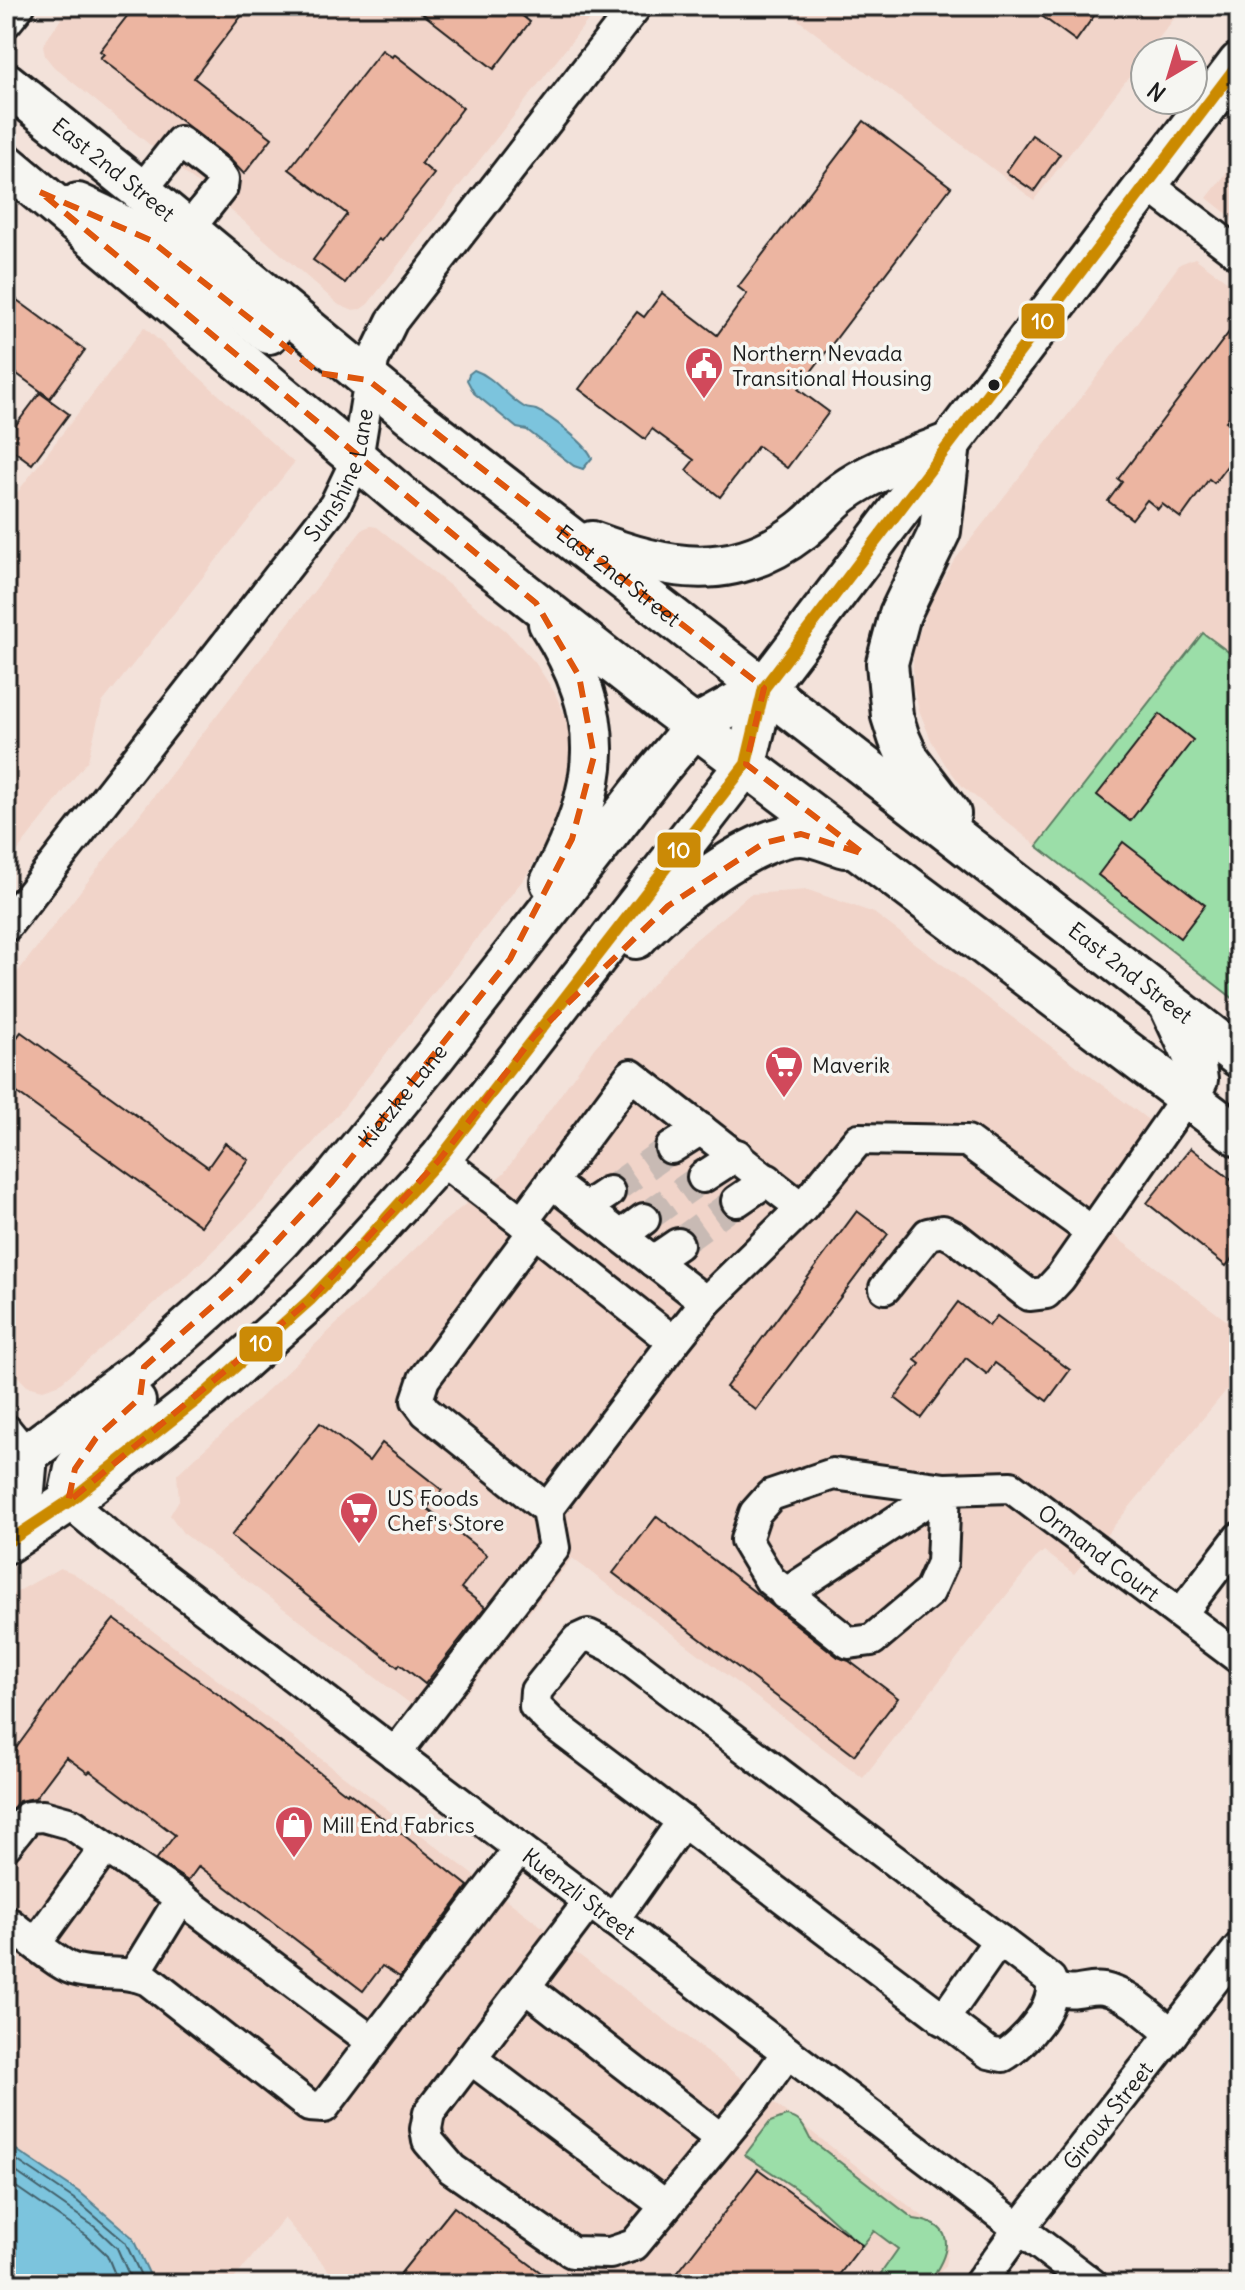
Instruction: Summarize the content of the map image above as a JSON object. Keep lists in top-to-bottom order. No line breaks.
{"streets":{"main road":["East 2nd Street","Kietzke Lane"],"street":["Sunshine Lane","Ormand Court","Kuenzli Street","Giroux Street"]},"crossings":[["East 2nd Street","Sunshine Lane"],["East 2nd Street","Kietzke Lane"],["Kietzke Lane","Kuenzli Street"],["Kuenzli Street","Giroux Street"]],"places":{"public building":["Northern Nevada Transitional Housing"],"supermarket":["Maverik","US Foods Chef's Store"],"shop":["Mill End Fabrics"]},"lines":["transit line 10"],"north":"bottom left"}
